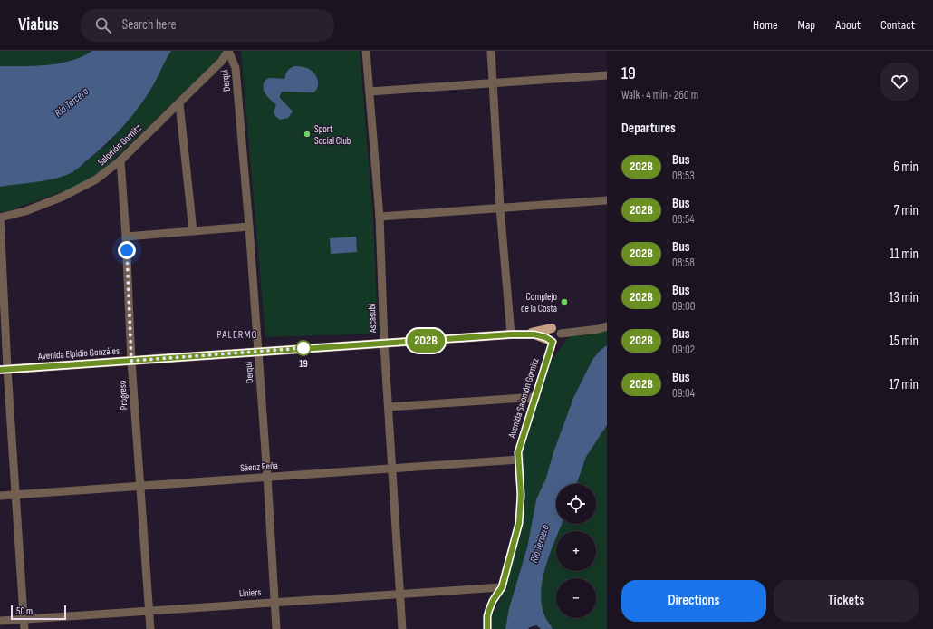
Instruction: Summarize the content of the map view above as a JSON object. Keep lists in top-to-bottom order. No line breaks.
{"streets":{"main road":["Avenida Elpidio Gonzáles"],"street":["Derqui","Salomón Gornitz","Ascasubi","Progreso","Avenida Salomón Gornitz","Sáenz Peña","Liniers"]},"crossings":[["Derqui","Salomón Gornitz"],["Derqui","Avenida Elpidio Gonzáles"],["Derqui","Sáenz Peña"],["Derqui","Liniers"],["Salomón Gornitz","Progreso"],["Ascasubi","Avenida Elpidio Gonzáles"],["Ascasubi","Sáenz Peña"],["Ascasubi","Liniers"],["Avenida Elpidio Gonzáles","Progreso"],["Avenida Elpidio Gonzáles","Avenida Salomón Gornitz"],["Progreso","Sáenz Peña"],["Progreso","Liniers"],["Avenida Salomón Gornitz","Sáenz Peña"],["Avenida Salomón Gornitz","Liniers"]],"districts":["PALERMO"],"water":["Río Tercero"],"places":["Sport Social Club","Complejo de la Costa","19"],"lines":["bus line 202B"],"scale_bar":"50 m","page":{"header":"Viabus","search":"Search here","nav":["Home","Map","About","Contact"],"on_map":"202B","heading":[["19","Walk · 4 min · 260 m"],"Departures"],"list":[{"mark":"202B","name":"Bus","note":"08:53","value":"6 min"},{"mark":"202B","name":"Bus","note":"08:54","value":"7 min"},{"mark":"202B","name":"Bus","note":"08:58","value":"11 min"},{"mark":"202B","name":"Bus","note":"09:00","value":"13 min"},{"mark":"202B","name":"Bus","note":"09:02","value":"15 min"},{"mark":"202B","name":"Bus","note":"09:04","value":"17 min"}],"map_buttons":["+","−"],"buttons":["Directions","Tickets"],"scale":"50 m"}}
